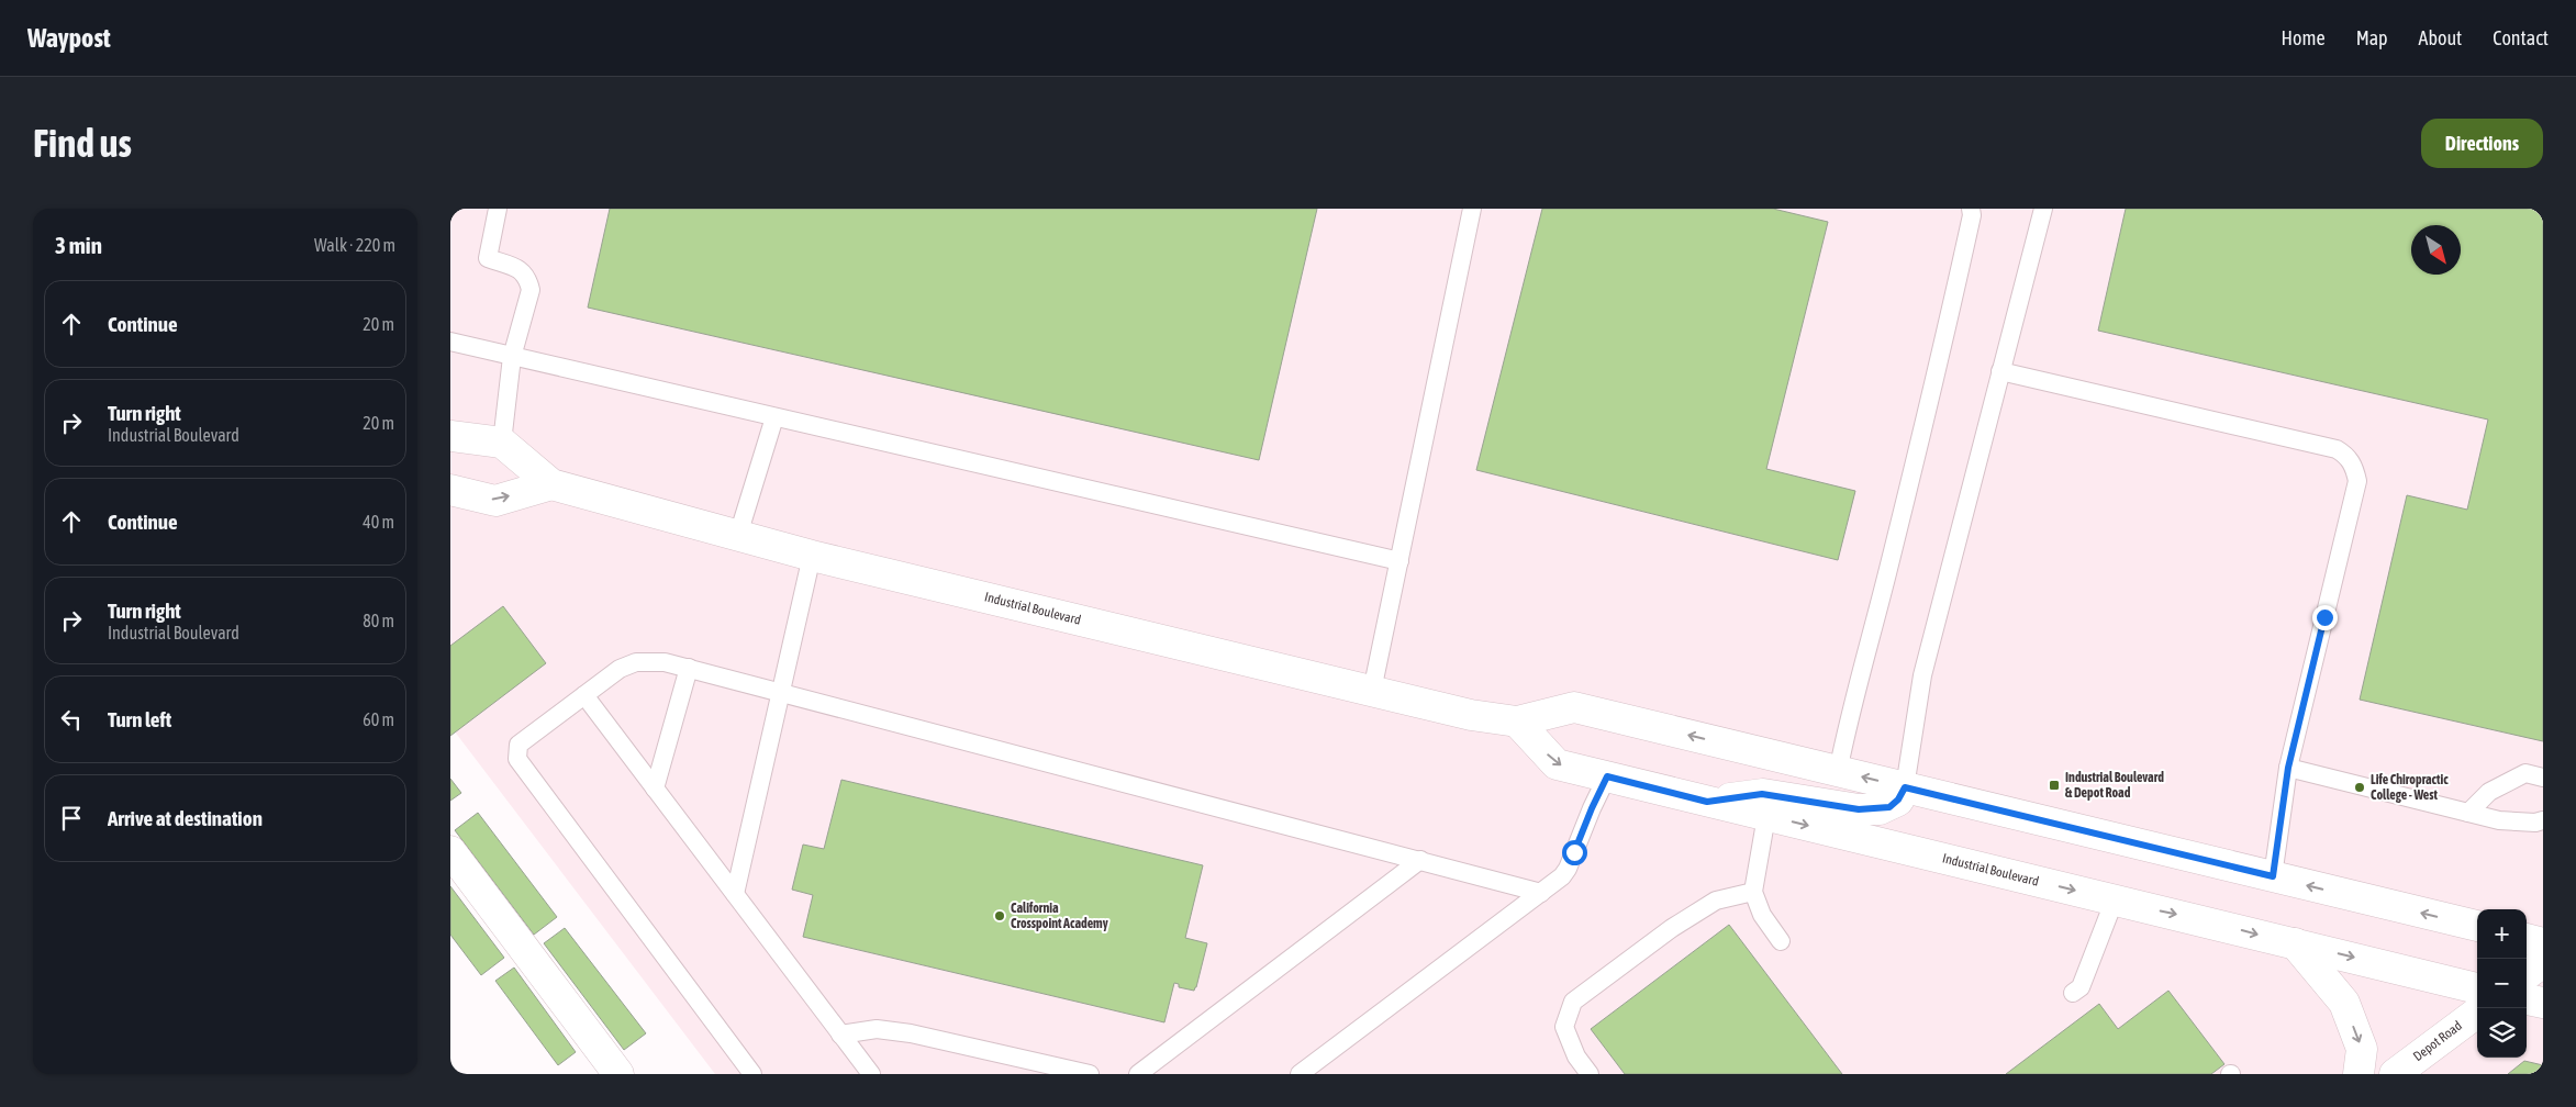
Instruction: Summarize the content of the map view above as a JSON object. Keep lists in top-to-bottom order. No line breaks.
{"streets":{"main road":["Industrial Boulevard","Depot Road"]},"places":{"transit":["Industrial Boulevard & Depot Road"],"other":["Life Chiropractic College - West","California Crosspoint Academy"]},"north":"bottom right","page":{"header":"Waypost","nav":["Home","Map","About","Contact"],"buttons":"Directions","title":"Find us","heading":["3 min","Walk · 220 m"],"list":[["Continue","20 m"],["Turn right","Industrial Boulevard","20 m"],["Continue","40 m"],["Turn right","Industrial Boulevard","80 m"],["Turn left","60 m"],"Arrive at destination"],"map_buttons":["+","−"]}}
